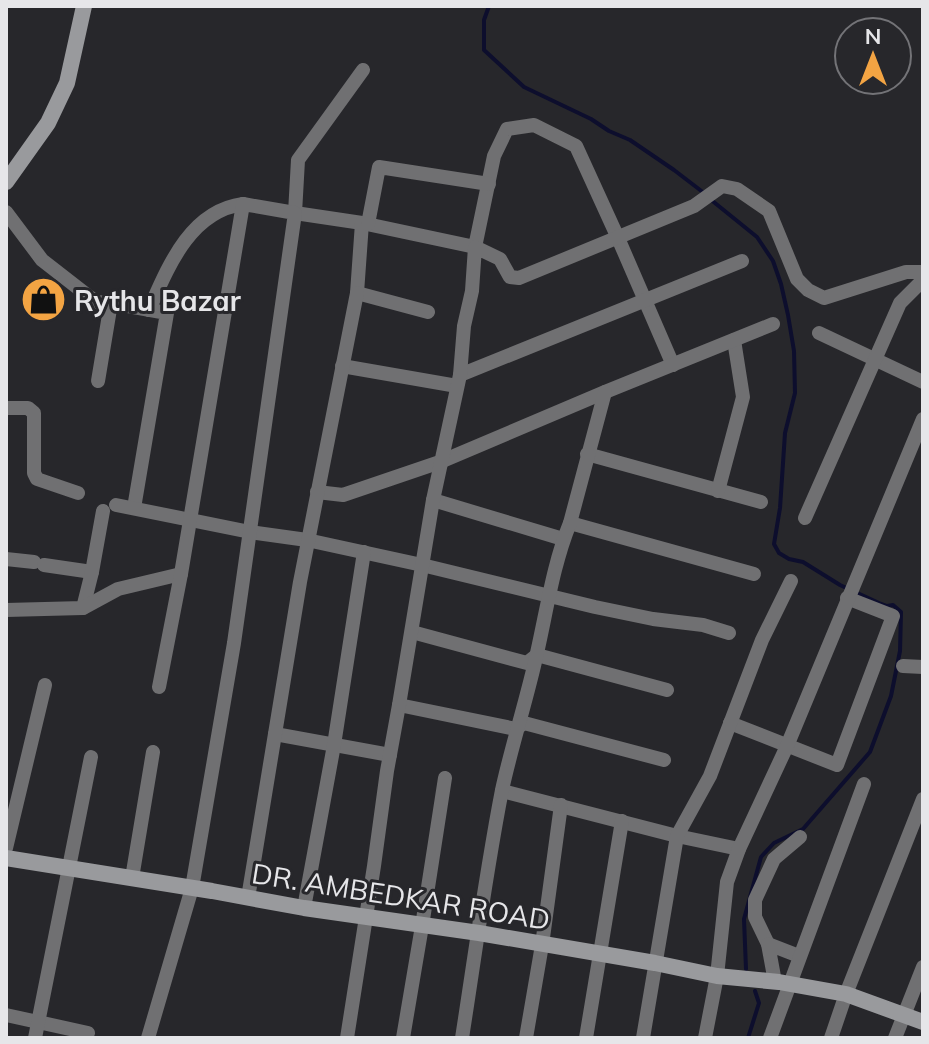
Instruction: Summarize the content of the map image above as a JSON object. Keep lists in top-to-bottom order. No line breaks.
{"streets":{"street":["DR. AMBEDKAR ROAD"]},"places":{"shop":["Rythu Bazar"]},"north":"top"}
